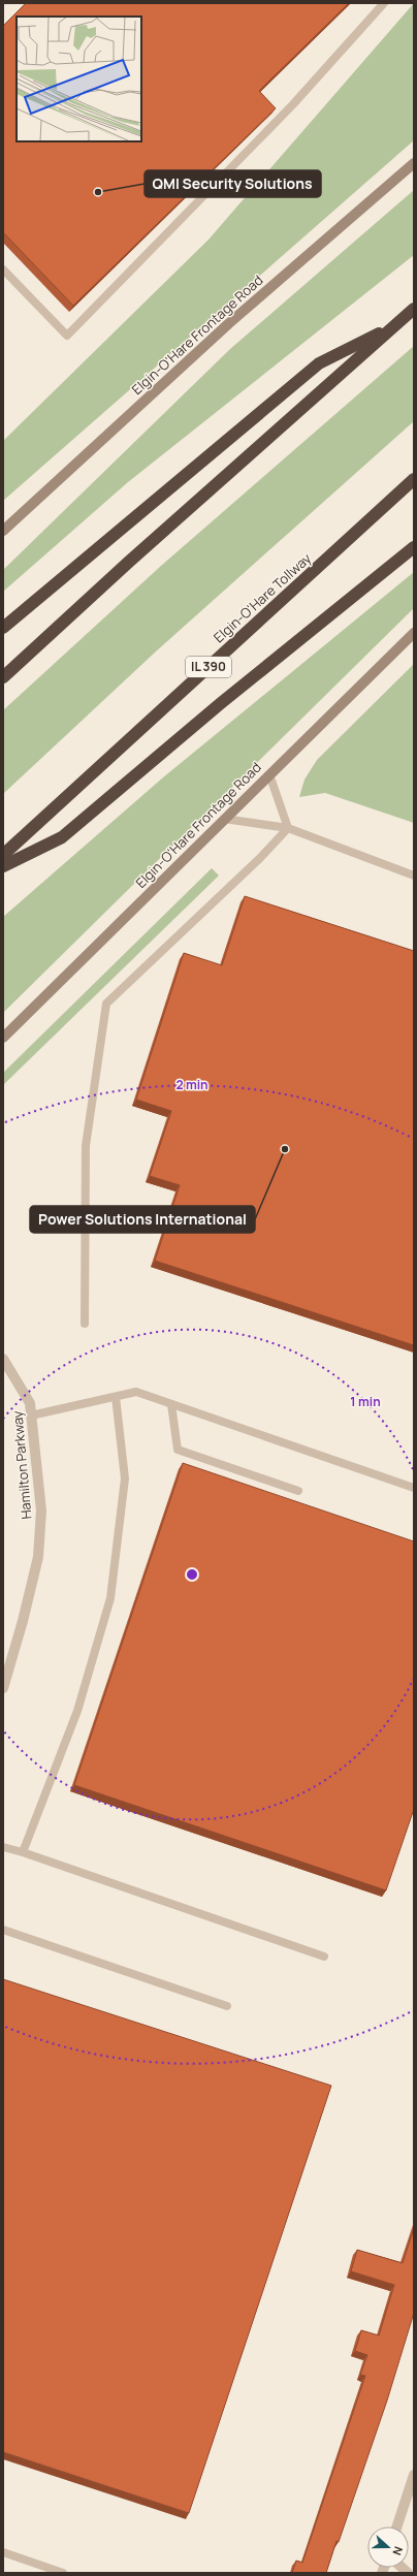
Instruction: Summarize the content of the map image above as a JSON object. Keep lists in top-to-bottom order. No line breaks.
{"streets":{"highway":["Elgin-O'Hare Tollway","IL 390"],"main road":["Elgin-O'Hare Frontage Road"],"street":["Hamilton Parkway"]},"places":["QMI Security Solutions","Power Solutions International"],"north":"right","rings":["2 min","1 min"]}
